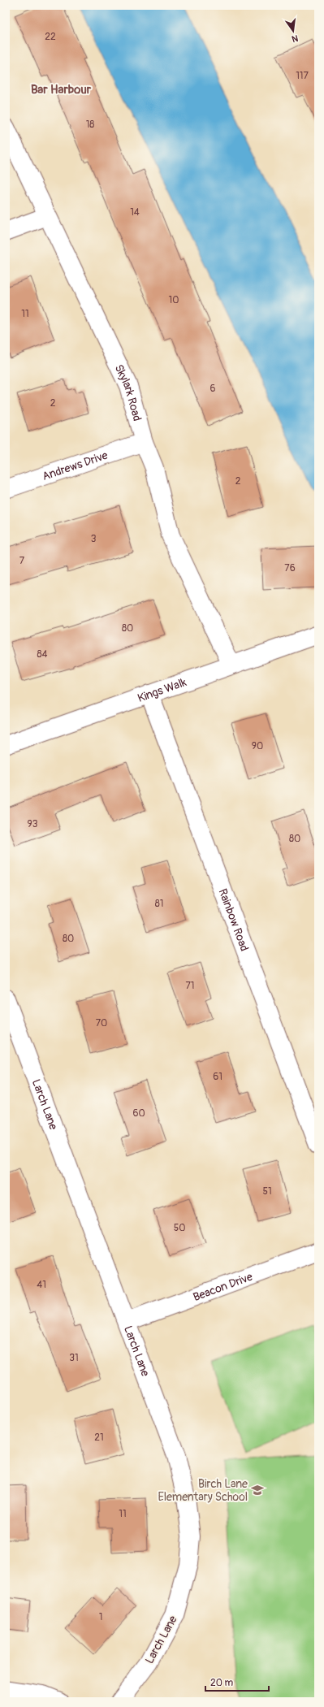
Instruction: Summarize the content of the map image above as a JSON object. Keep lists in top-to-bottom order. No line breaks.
{"streets":{"street":["Skylark Road","Andrews Drive","Kings Walk","Rainbow Road","Larch Lane","Beacon Drive"]},"crossings":[["Skylark Road","Andrews Drive"],["Skylark Road","Kings Walk"],["Kings Walk","Rainbow Road"],["Larch Lane","Beacon Drive"]],"districts":["Bar Harbour"],"places":{"school or university":["Birch Lane Elementary School"]},"house_numbers":["22","117","18","14","10","11","6","2","2","3","7","76","80","84","90","93","80","81","80","71","70","61","60","51","50","41","31","21","11","1"],"scale_bar":"20 m","north":"bottom"}
